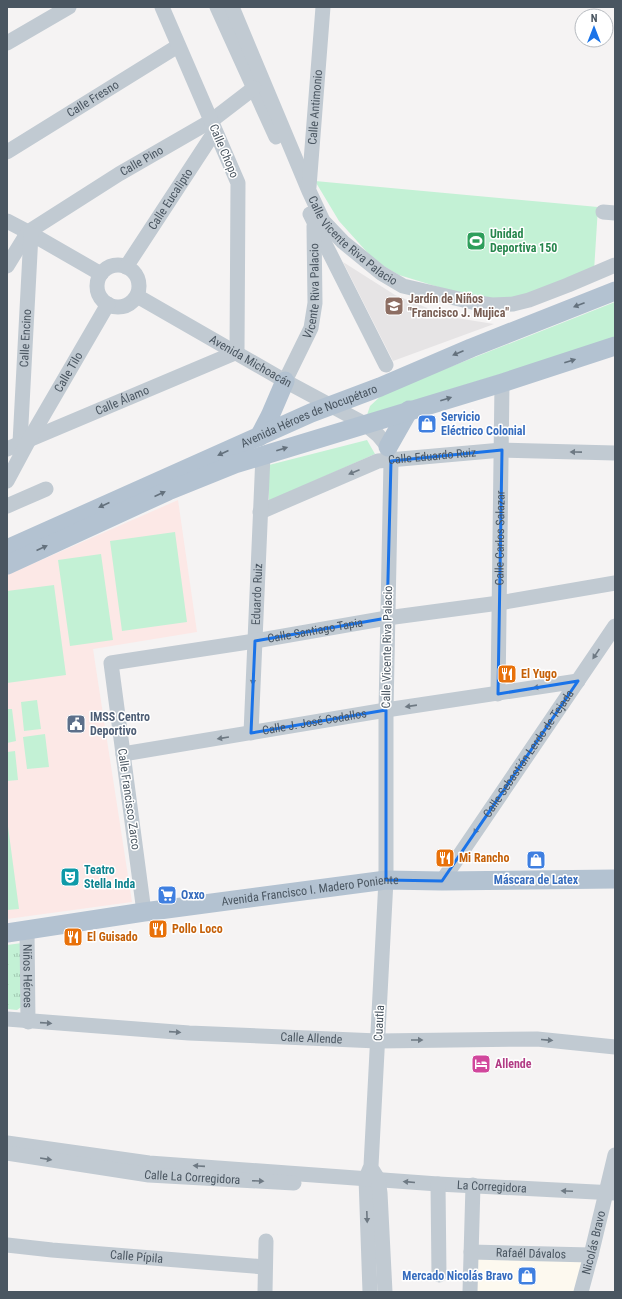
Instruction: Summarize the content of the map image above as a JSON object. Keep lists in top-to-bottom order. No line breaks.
{"streets":{"main road":["Avenida Héroes de Nocupétaro","Avenida Francisco I. Madero Poniente"],"street":["Calle Fresno","Calle Antimonio","Calle Chopo","Calle Pino","Calle Eucalipto","Calle Vicente Riva Palacio","Vicente Riva Palacio","Calle Encino","Avenida Michoacán","Calle Tilo","Calle Álamo","Calle Eduardo Ruiz","Calle Carlos Salazar","Eduardo Ruiz","Calle Santiago Tapia","Calle J. José Codallos","Calle Sebastián Lerdo de Tejada","Calle Francisco Zarco","Niños Héroes","Cuautla","Calle Allende","Calle La Corregidora","La Corregidora","Nicolás Bravo","Rafaél Dávalos","Calle Pípila"]},"crossings":[["Calle Fresno","Calle Chopo"],["Calle Antimonio","Calle Vicente Riva Palacio"],["Calle Antimonio","Vicente Riva Palacio"],["Calle Chopo","Calle Pino"],["Calle Chopo","Calle Eucalipto"],["Calle Chopo","Avenida Michoacán"],["Calle Chopo","Calle Álamo"],["Calle Pino","Calle Eucalipto"],["Calle Pino","Vicente Riva Palacio"],["Calle Pino","Calle Encino"],["Calle Eucalipto","Avenida Michoacán"],["Calle Eucalipto","Calle Tilo"],["Calle Vicente Riva Palacio","Vicente Riva Palacio"],["Calle Vicente Riva Palacio","Calle Eduardo Ruiz"],["Calle Vicente Riva Palacio","Calle Santiago Tapia"],["Calle Vicente Riva Palacio","Calle J. José Codallos"],["Calle Vicente Riva Palacio","Avenida Francisco I. Madero Poniente"],["Calle Vicente Riva Palacio","Cuautla"],["Vicente Riva Palacio","Avenida Michoacán"],["Calle Encino","Calle Tilo"],["Calle Encino","Calle Álamo"],["Avenida Michoacán","Calle Tilo"],["Avenida Michoacán","Calle Álamo"],["Avenida Michoacán","Avenida Héroes de Nocupétaro"],["Calle Tilo","Calle Álamo"],["Avenida Héroes de Nocupétaro","Calle Carlos Salazar"],["Avenida Héroes de Nocupétaro","Eduardo Ruiz"],["Calle Eduardo Ruiz","Calle Carlos Salazar"],["Calle Eduardo Ruiz","Eduardo Ruiz"],["Calle Carlos Salazar","Calle Santiago Tapia"],["Calle Carlos Salazar","Calle J. José Codallos"],["Eduardo Ruiz","Calle Santiago Tapia"],["Eduardo Ruiz","Calle J. José Codallos"],["Calle Santiago Tapia","Calle Francisco Zarco"],["Calle J. José Codallos","Calle Sebastián Lerdo de Tejada"],["Calle J. José Codallos","Calle Francisco Zarco"],["Calle Sebastián Lerdo de Tejada","Avenida Francisco I. Madero Poniente"],["Calle Francisco Zarco","Avenida Francisco I. Madero Poniente"],["Avenida Francisco I. Madero Poniente","Niños Héroes"],["Avenida Francisco I. Madero Poniente","Cuautla"],["Niños Héroes","Calle Allende"],["Cuautla","Calle Allende"],["Cuautla","Calle La Corregidora"],["Cuautla","La Corregidora"],["Calle La Corregidora","La Corregidora"],["La Corregidora","Nicolás Bravo"],["Nicolás Bravo","Rafaél Dávalos"]],"one_way":["Calle Eduardo Ruiz","Calle J. José Codallos","Calle Sebastián Lerdo de Tejada","Calle Allende","La Corregidora"],"places":{"sports":["Unidad Deportiva 150"],"school or university":["Jardín de Niños \"Francisco J. Mujica\""],"shop":["Servicio Eléctrico Colonial","Máscara de Latex","Mercado Nicolás Bravo"],"restaurant":["El Yugo","Mi Rancho","Pollo Loco","El Guisado"],"public building":["IMSS Centro Deportivo"],"theatre":["Teatro Stella Inda"],"supermarket":["Oxxo"],"hotel":["Allende"]},"north":"top"}
